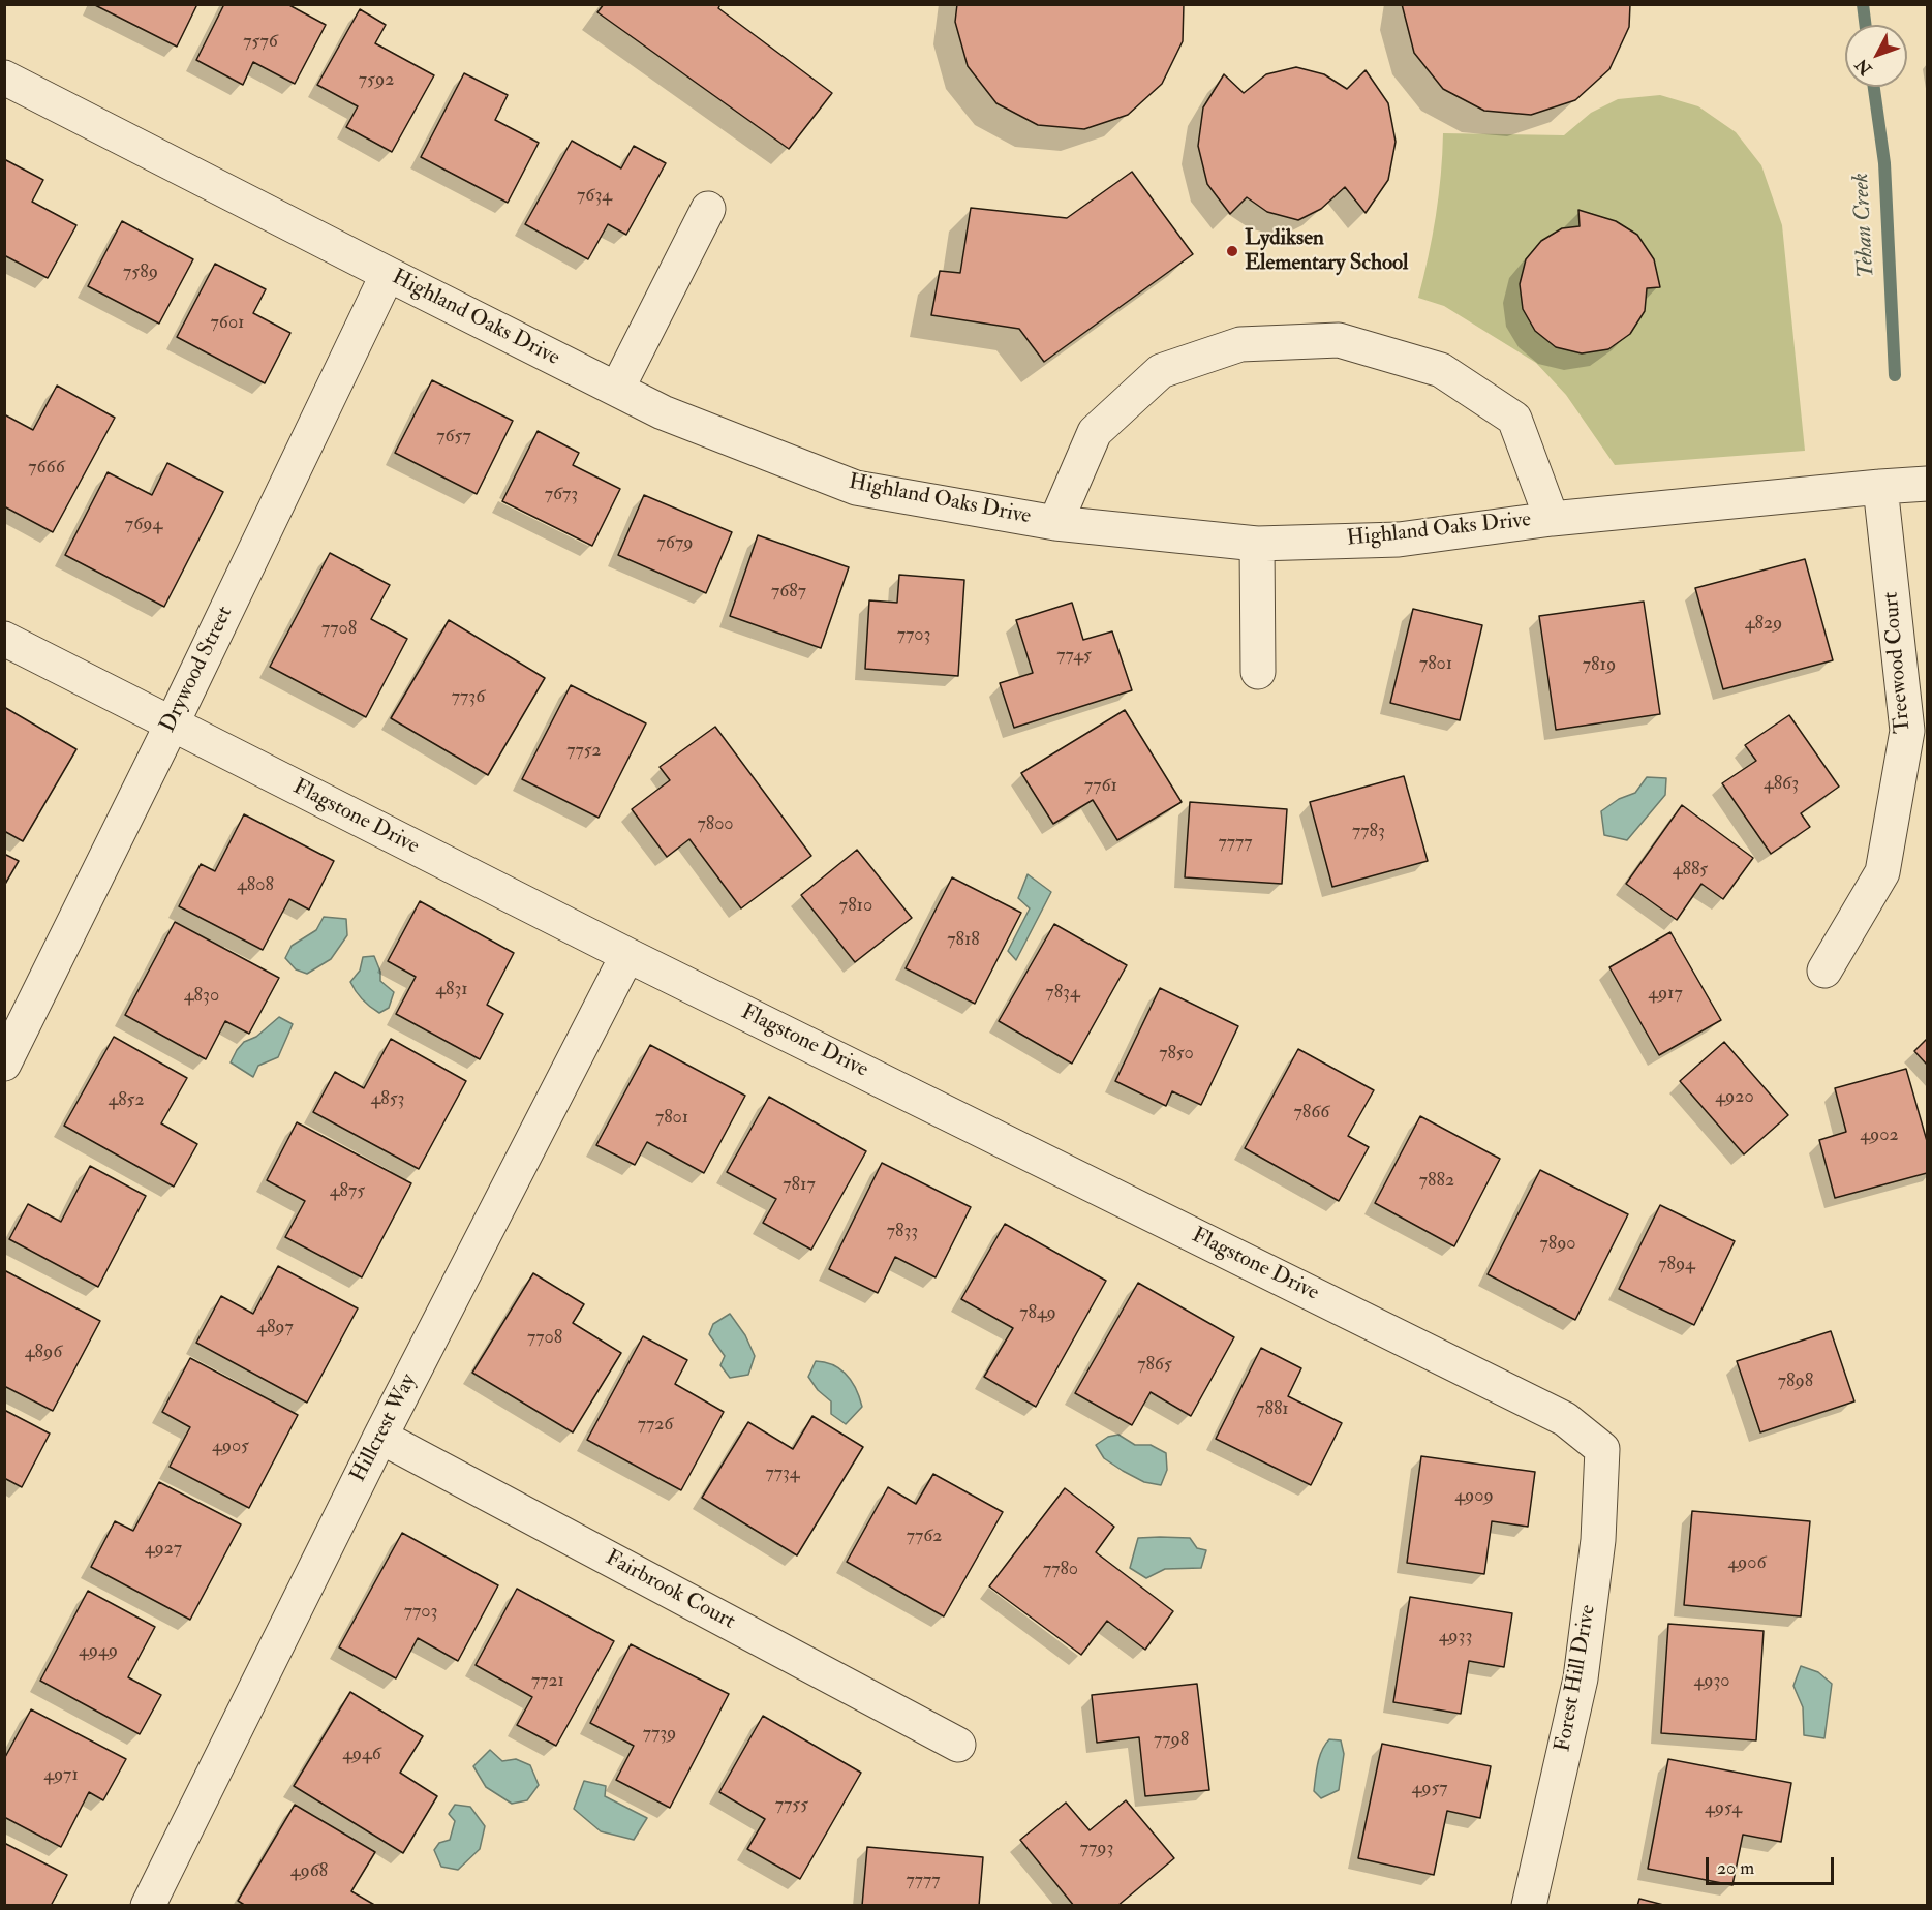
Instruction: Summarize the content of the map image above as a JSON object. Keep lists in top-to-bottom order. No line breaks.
{"streets":{"street":["Highland Oaks Drive","Treewood Court","Drywood Street","Flagstone Drive","Hillcrest Way","Fairbrook Court","Forest Hill Drive"]},"crossings":[["Highland Oaks Drive","Treewood Court"],["Highland Oaks Drive","Drywood Street"],["Drywood Street","Flagstone Drive"],["Flagstone Drive","Hillcrest Way"],["Flagstone Drive","Forest Hill Drive"],["Hillcrest Way","Fairbrook Court"]],"water":["Tehan Creek"],"places":["Lydiksen Elementary School"],"house_numbers":["7576","7592","7634","7589","7601","7657","7666","7673","7694","7679","7687","4829","7708","7703","7745","7801","7819","7736","7752","4863","7761","7800","7783","7777","4885","4808","7810","7818","4831","7834","4917","4830","7850","4920","4853","4852","7866","7801","4902","7882","7817","4875","7833","7890","7894","7849","4897","7708","4896","7865","7898","7881","7726","4905","7734","4909","7762","4927","4906","7780","7703","4933","4949","7721","4930","7739","7798","4946","4971","4957","7755","4954","7793","4968","7777"],"scale_bar":"20 m","north":"bottom left"}
